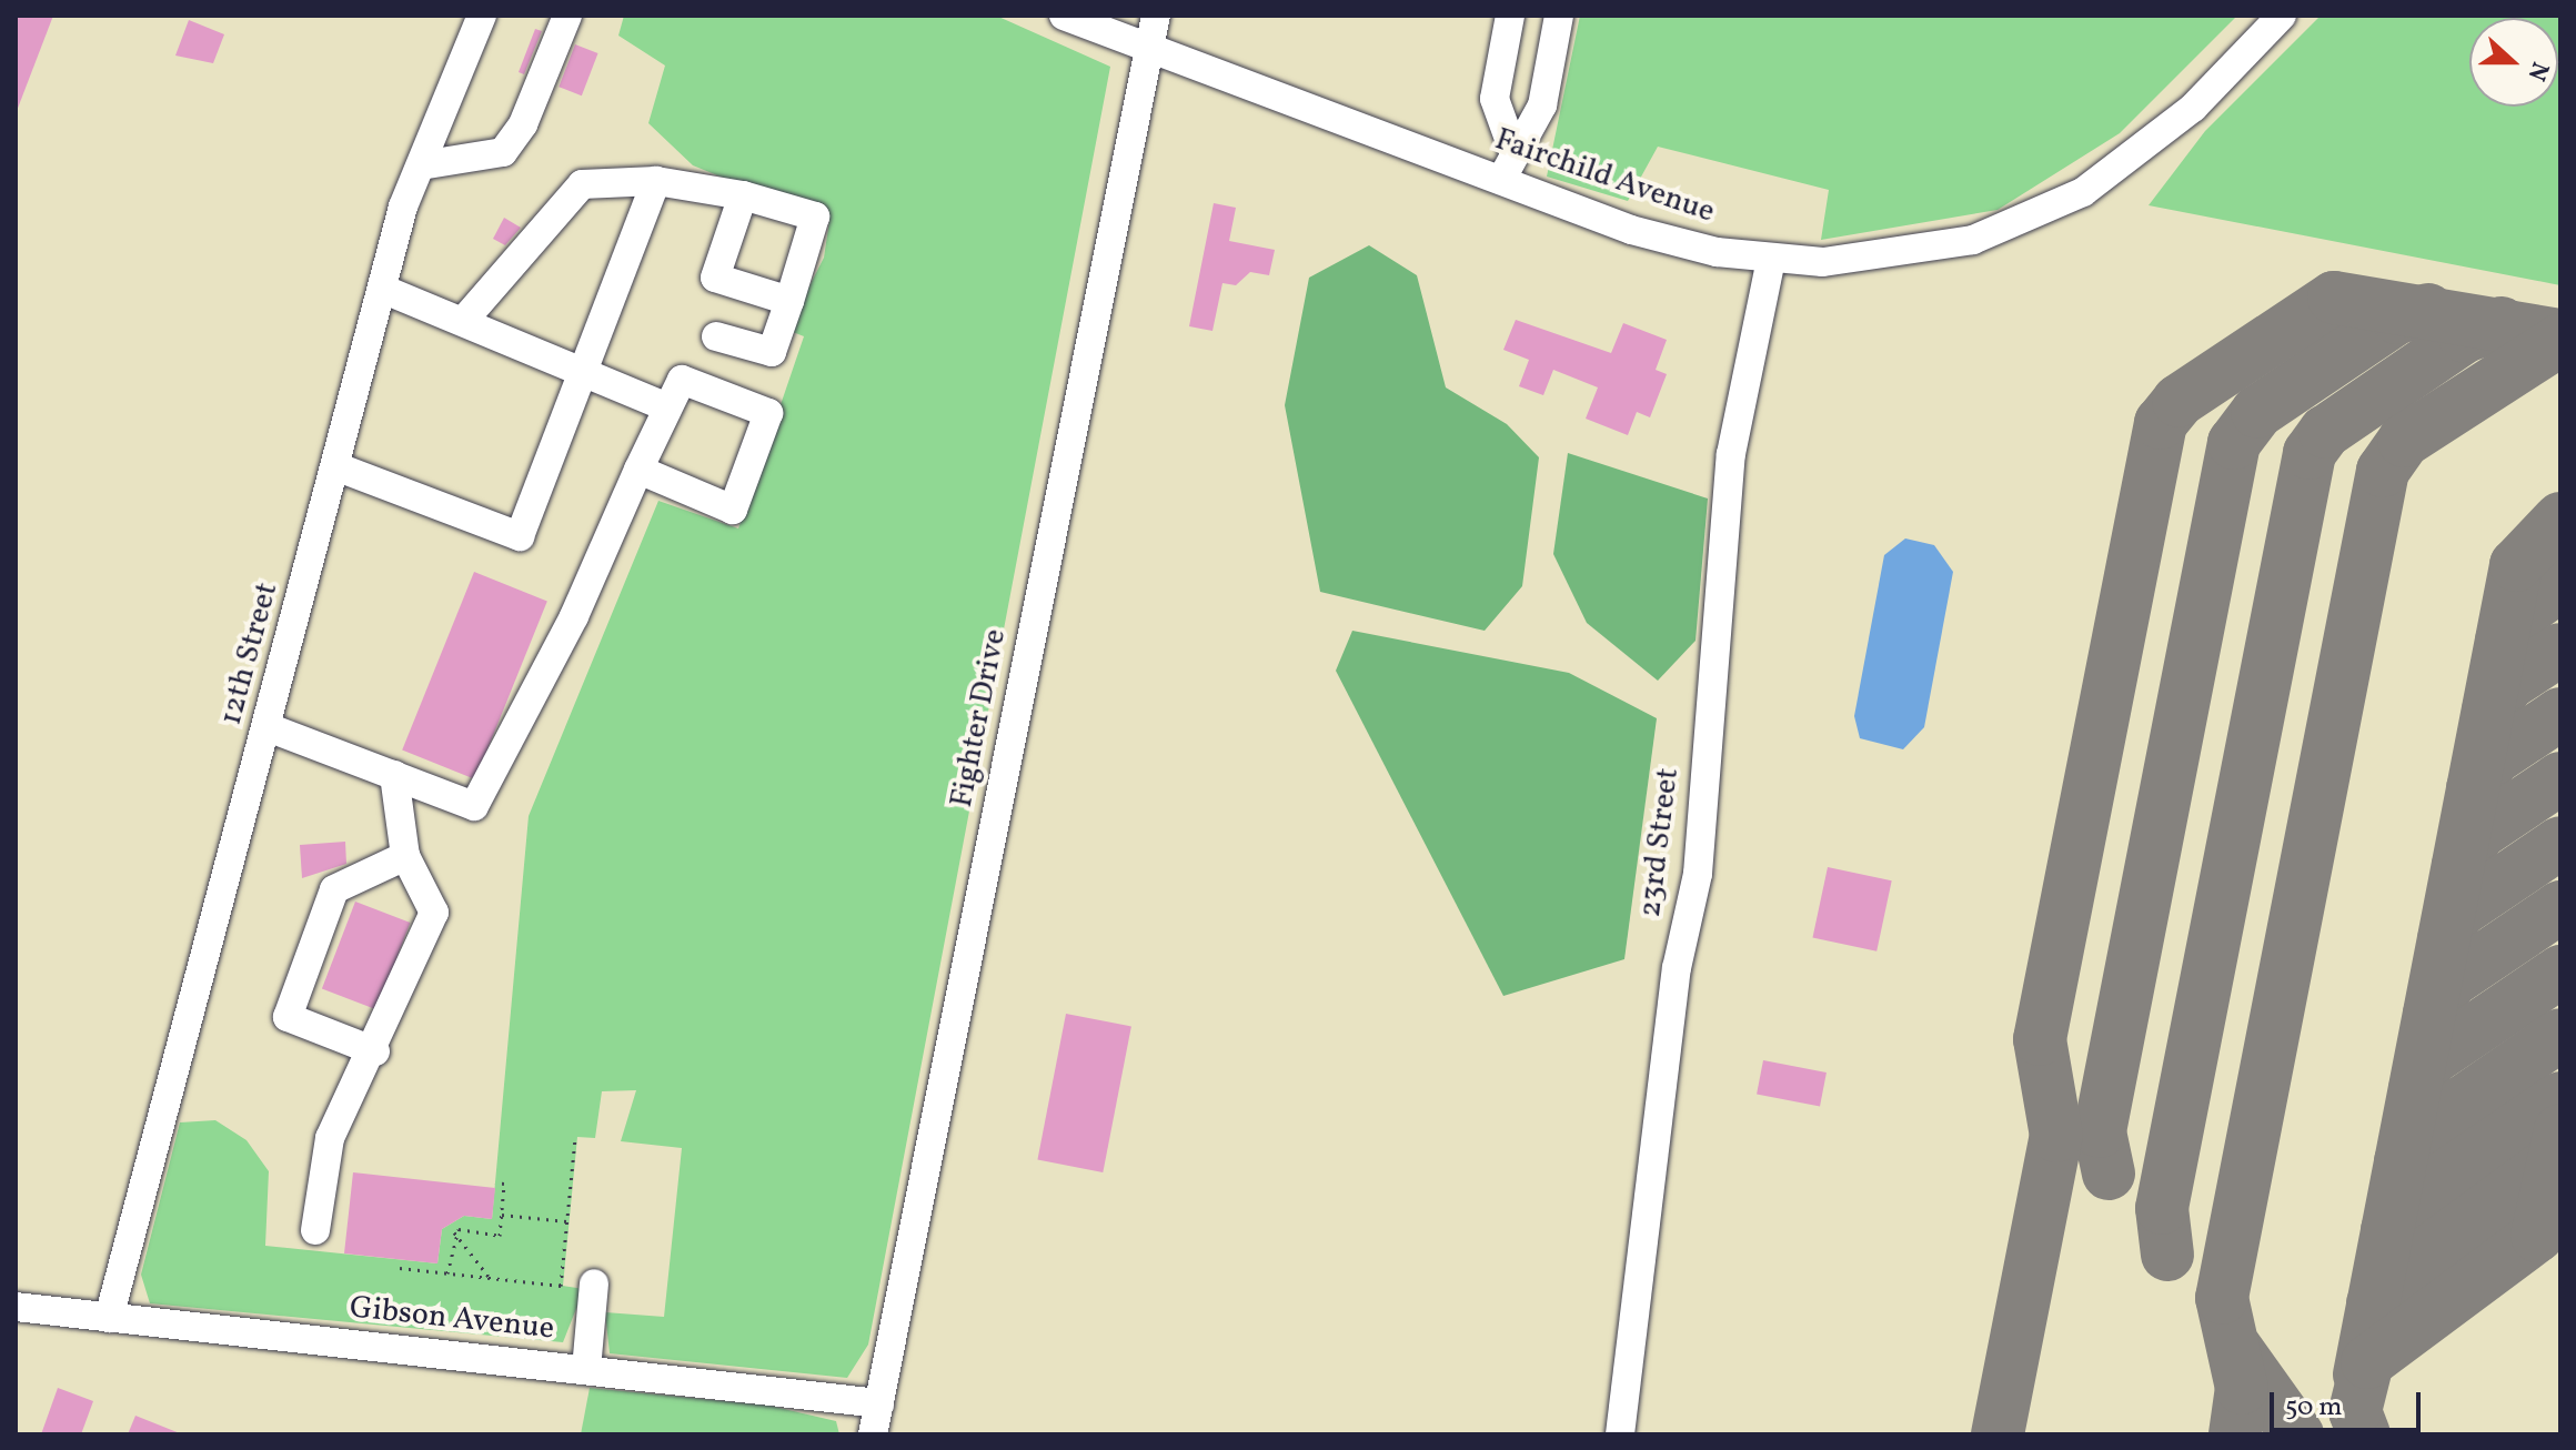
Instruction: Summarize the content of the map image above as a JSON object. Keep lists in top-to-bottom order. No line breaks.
{"streets":{"street":["Fairchild Avenue","12th Street","Fighter Drive","23rd Street","Gibson Avenue"]},"crossings":[["Fairchild Avenue","Fighter Drive"],["Fairchild Avenue","23rd Street"],["12th Street","Gibson Avenue"],["Fighter Drive","Gibson Avenue"]],"scale_bar":"50 m","north":"right"}
